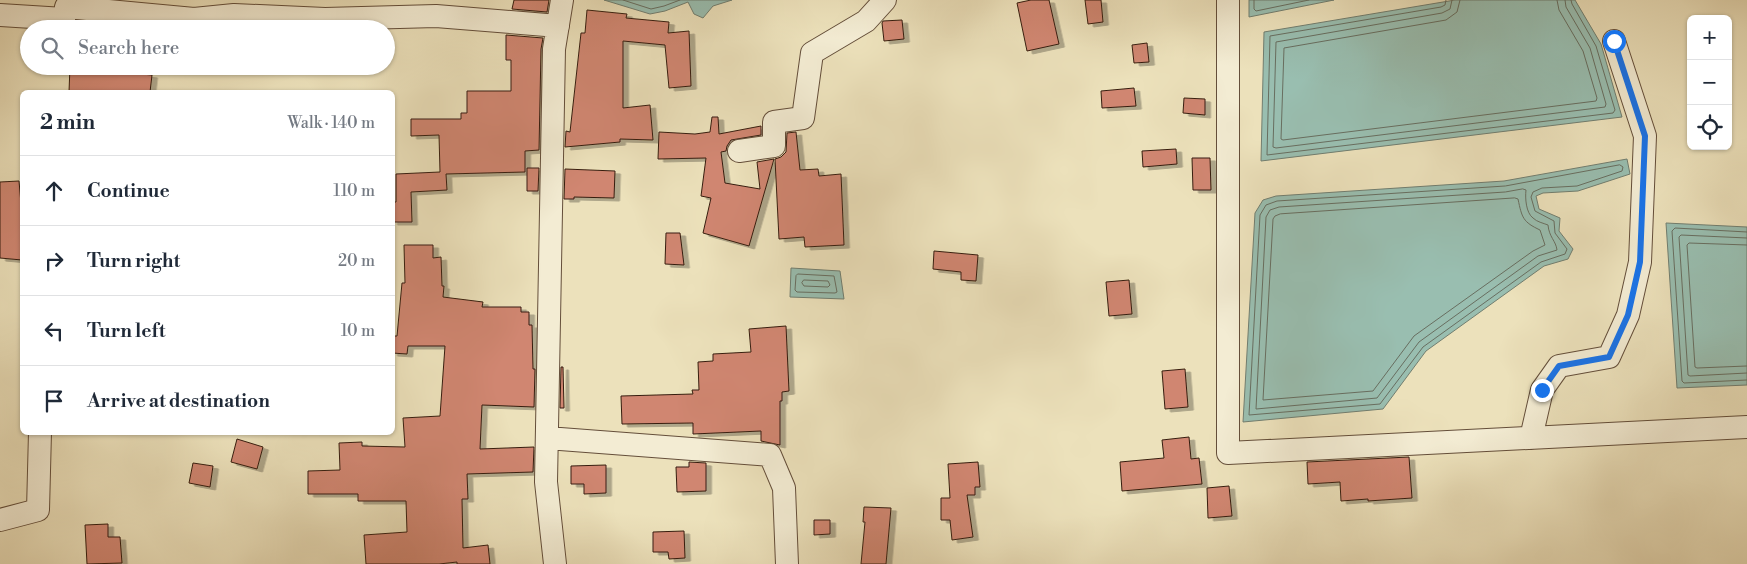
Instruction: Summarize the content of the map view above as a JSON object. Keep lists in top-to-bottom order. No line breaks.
{"page":{"map_buttons":["+","−"],"search":"Search here","heading":["2 min","Walk · 140 m"],"list":[["Continue","110 m"],["Turn right","20 m"],["Turn left","10 m"],"Arrive at destination"]}}
